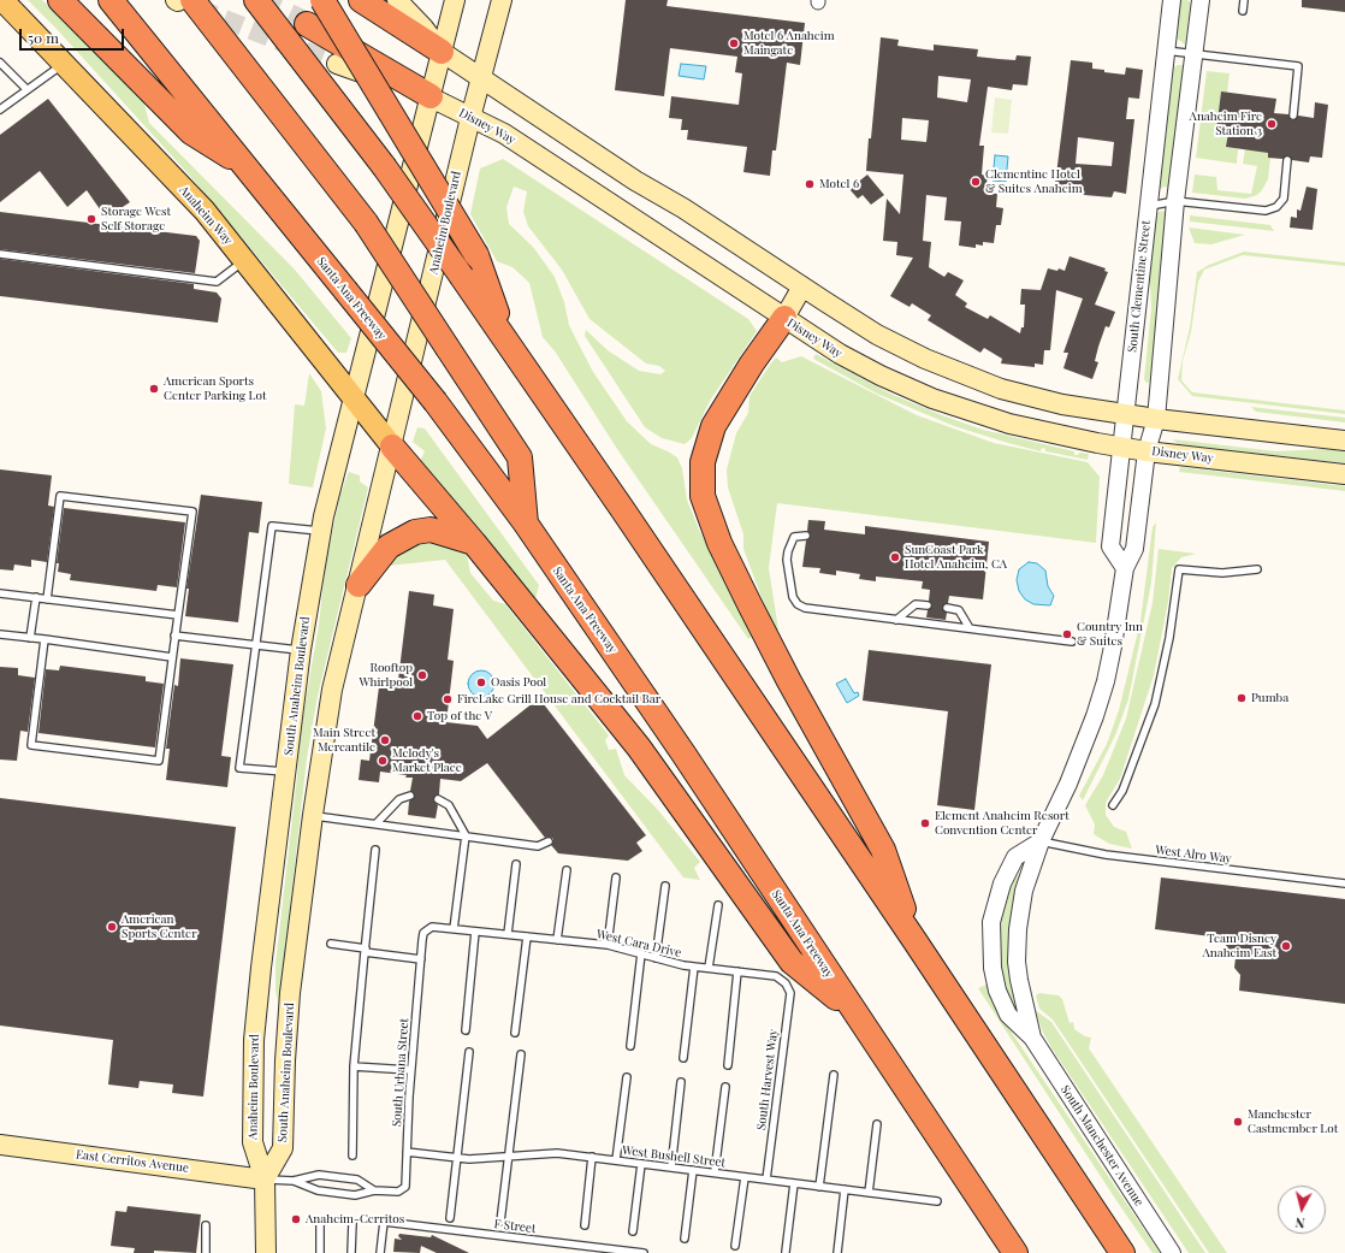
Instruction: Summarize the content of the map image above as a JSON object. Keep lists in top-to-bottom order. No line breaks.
{"streets":{"highway":["Santa Ana Freeway"],"main road":["Disney Way","Anaheim Way","Anaheim Boulevard","South Anaheim Boulevard","East Cerritos Avenue"],"street":["South Clementine Street","South Manchester Avenue"],"lane":["West Alro Way","West Cara Drive","South Urbana Street","South Harvest Way","West Bushell Street","F Street"]},"crossings":[["Disney Way","Anaheim Boulevard"],["Disney Way","South Clementine Street"],["Anaheim Way","Anaheim Boulevard"],["Anaheim Way","South Anaheim Boulevard"],["Anaheim Boulevard","South Anaheim Boulevard"],["Anaheim Boulevard","East Cerritos Avenue"],["South Anaheim Boulevard","East Cerritos Avenue"],["West Alro Way","South Manchester Avenue"],["West Cara Drive","South Urbana Street"],["West Cara Drive","South Harvest Way"],["South Urbana Street","West Bushell Street"],["South Harvest Way","West Bushell Street"]],"places":["Motel 6 Anaheim Maingate","Anaheim Fire Station 3","Clementine Hotel & Suites Anaheim","Motel 6","Storage West Self Storage","American Sports Center Parking Lot","SunCoast Park Hotel Anaheim, CA","Country Inn & Suites","Rooftop Whirlpool","Oasis Pool","Pumba","FireLake Grill House and Cocktail Bar","Top of the V","Main Street Mercantile","Melody's Market Place","Element Anaheim Resort Convention Center","American Sports Center","Team Disney Anaheim East","Manchester Castmember Lot","Anaheim-Cerritos"],"scale_bar":"50 m","north":"bottom"}
